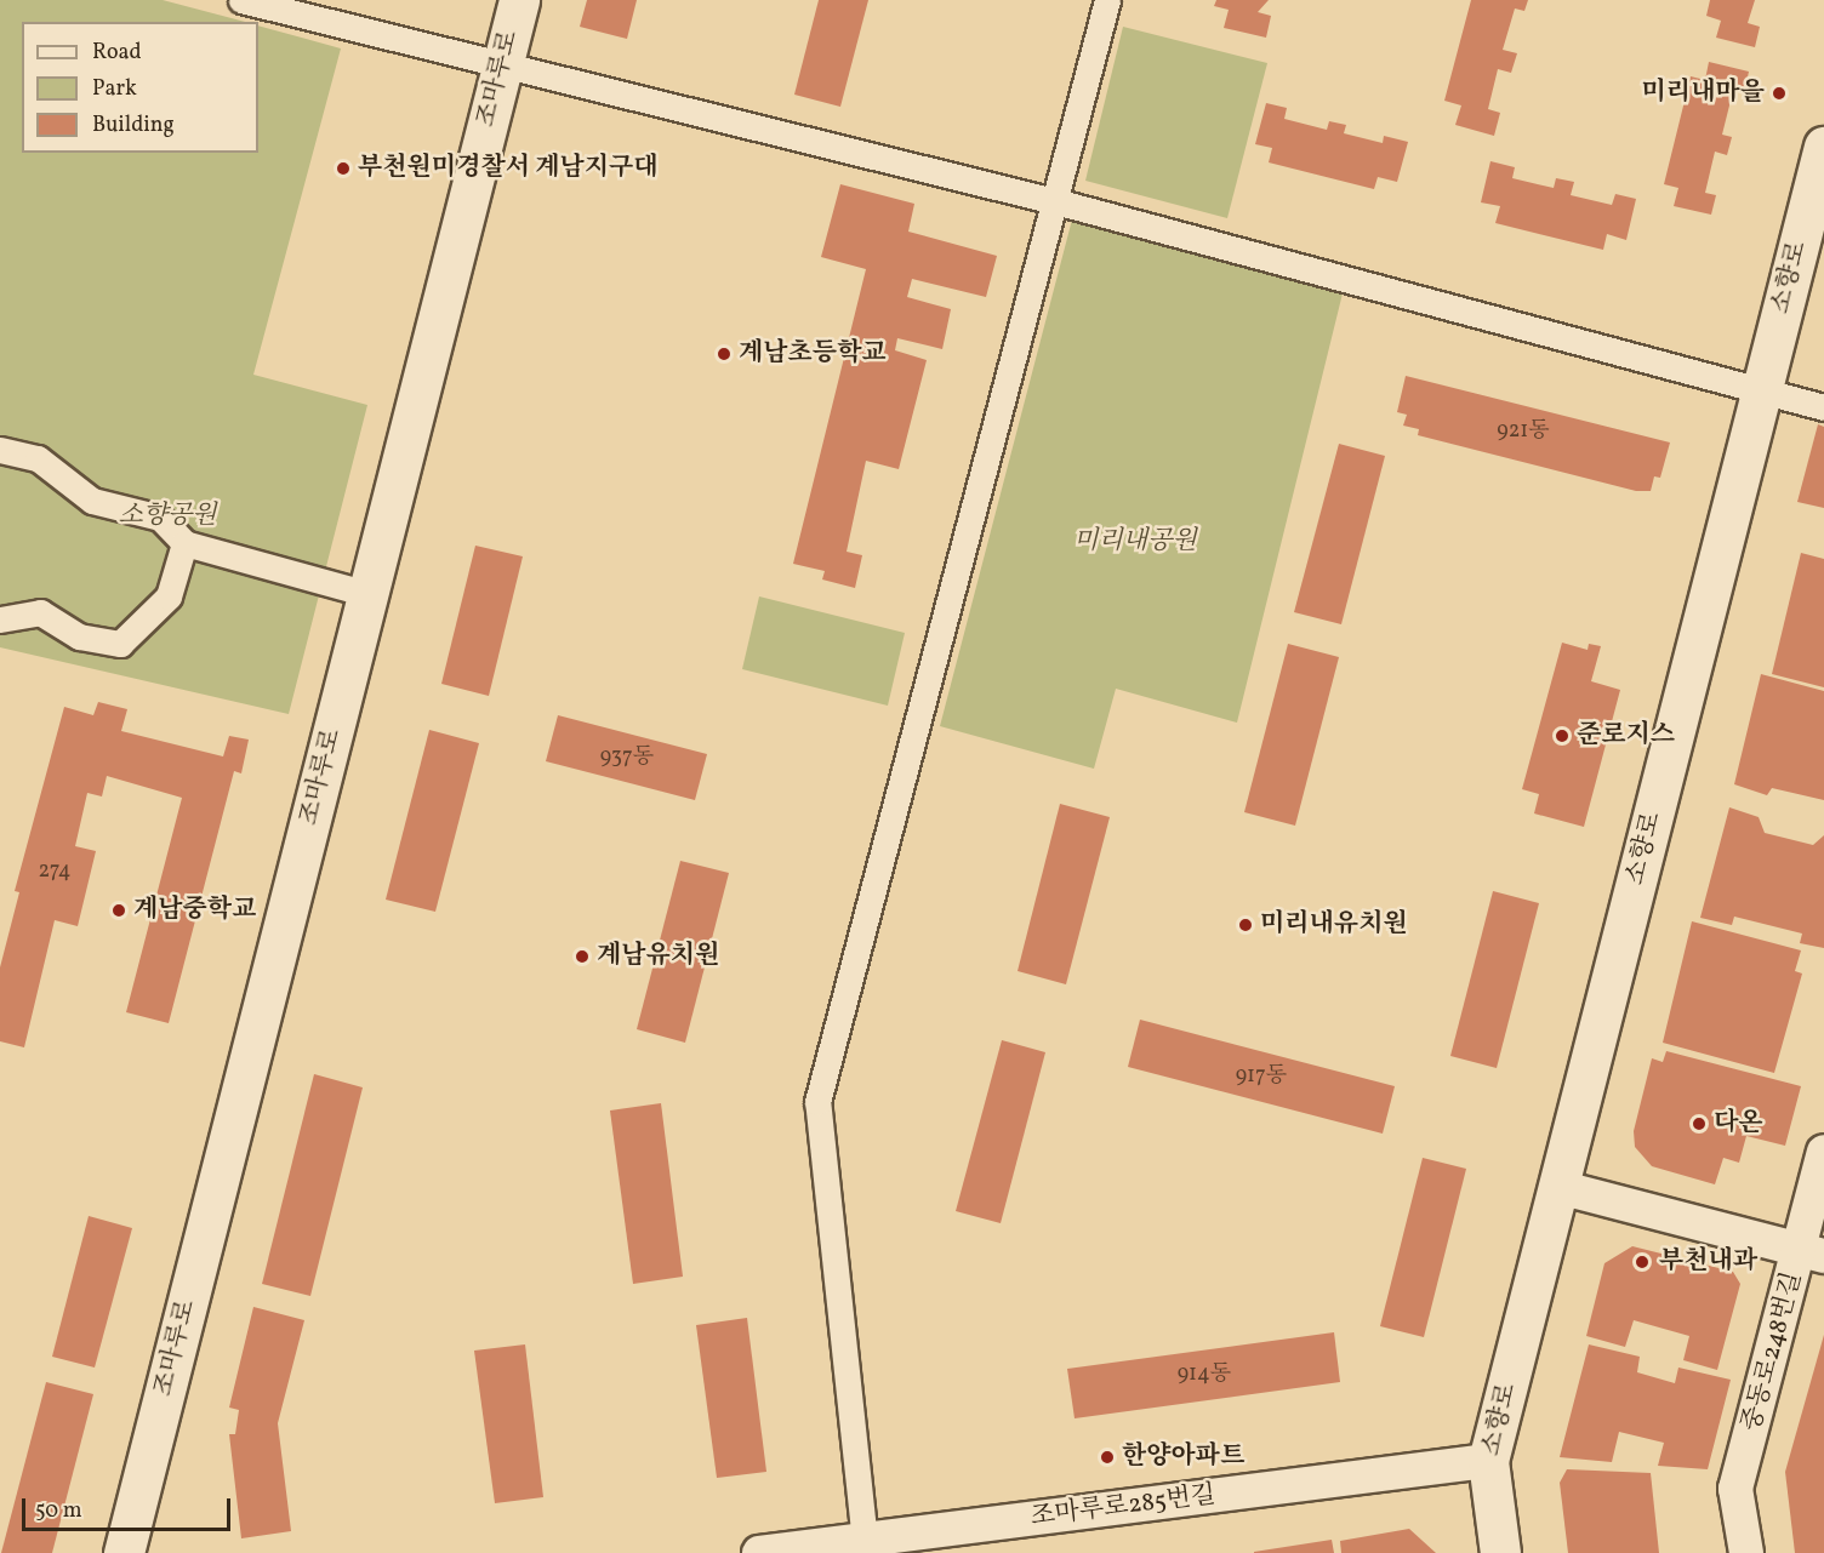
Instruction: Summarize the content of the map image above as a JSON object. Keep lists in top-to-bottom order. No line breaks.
{"streets":{"street":["조마루로","소향로","중동로248번길","조마루로285번길"]},"crossings":[["소향로","조마루로285번길"]],"parks":["소향공원","미리내공원"],"places":["미리내마을","부천원미경찰서 계남지구대","계남초등학교","준로지스","계남중학교","미리내유치원","계남유치원","다온","부천내과","한양아파트"],"house_numbers":["921동","937동","274","917동","914동"],"legend":["Road","Park","Building"],"scale_bar":"50 m"}
